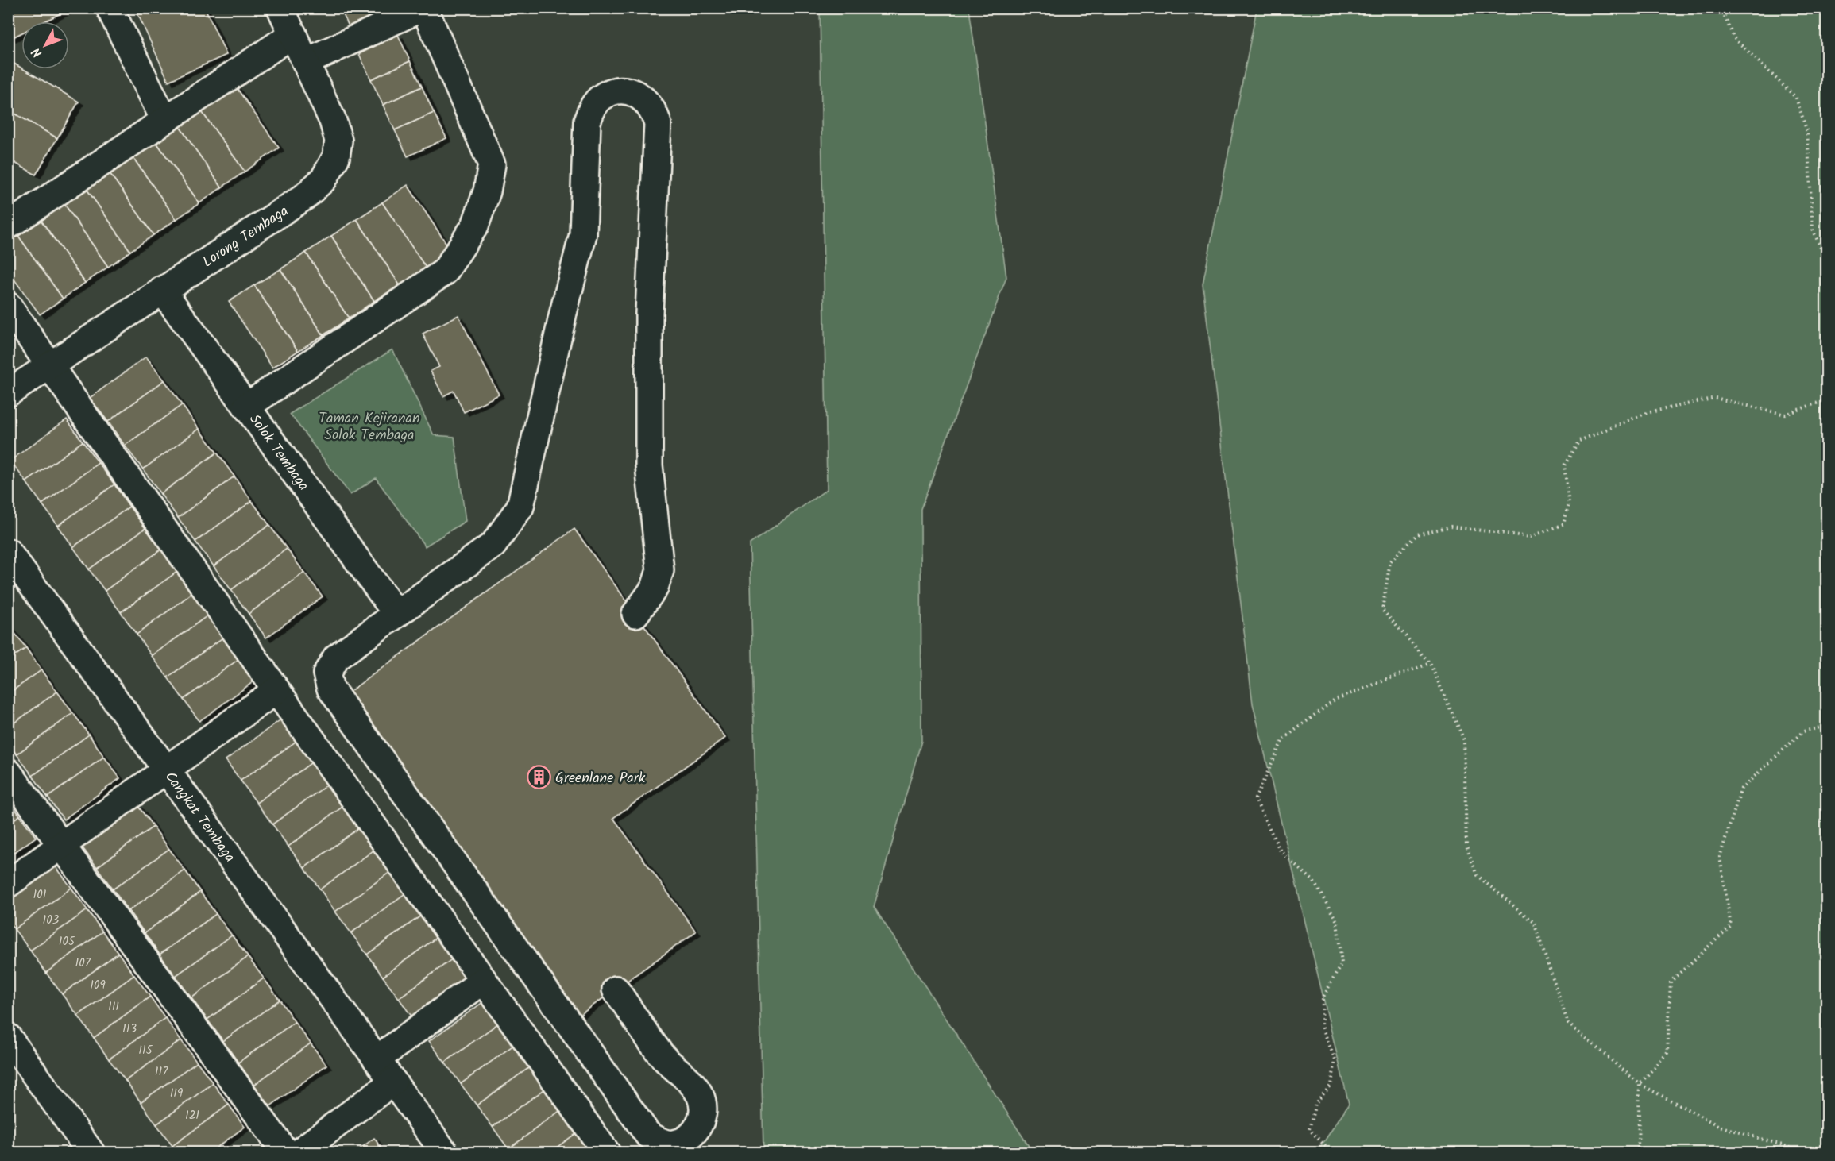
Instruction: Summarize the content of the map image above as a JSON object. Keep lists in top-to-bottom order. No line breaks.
{"streets":{"street":["Lorong Tembaga","Solok Tembaga","Cangkat Tembaga"]},"crossings":[["Lorong Tembaga","Solok Tembaga"]],"parks":["Taman Kejiranan Solok Tembaga"],"places":{"building":["Greenlane Park"]},"house_numbers":["101","103","105","107","109","111","113","115","117","119","121"],"north":"bottom left"}
